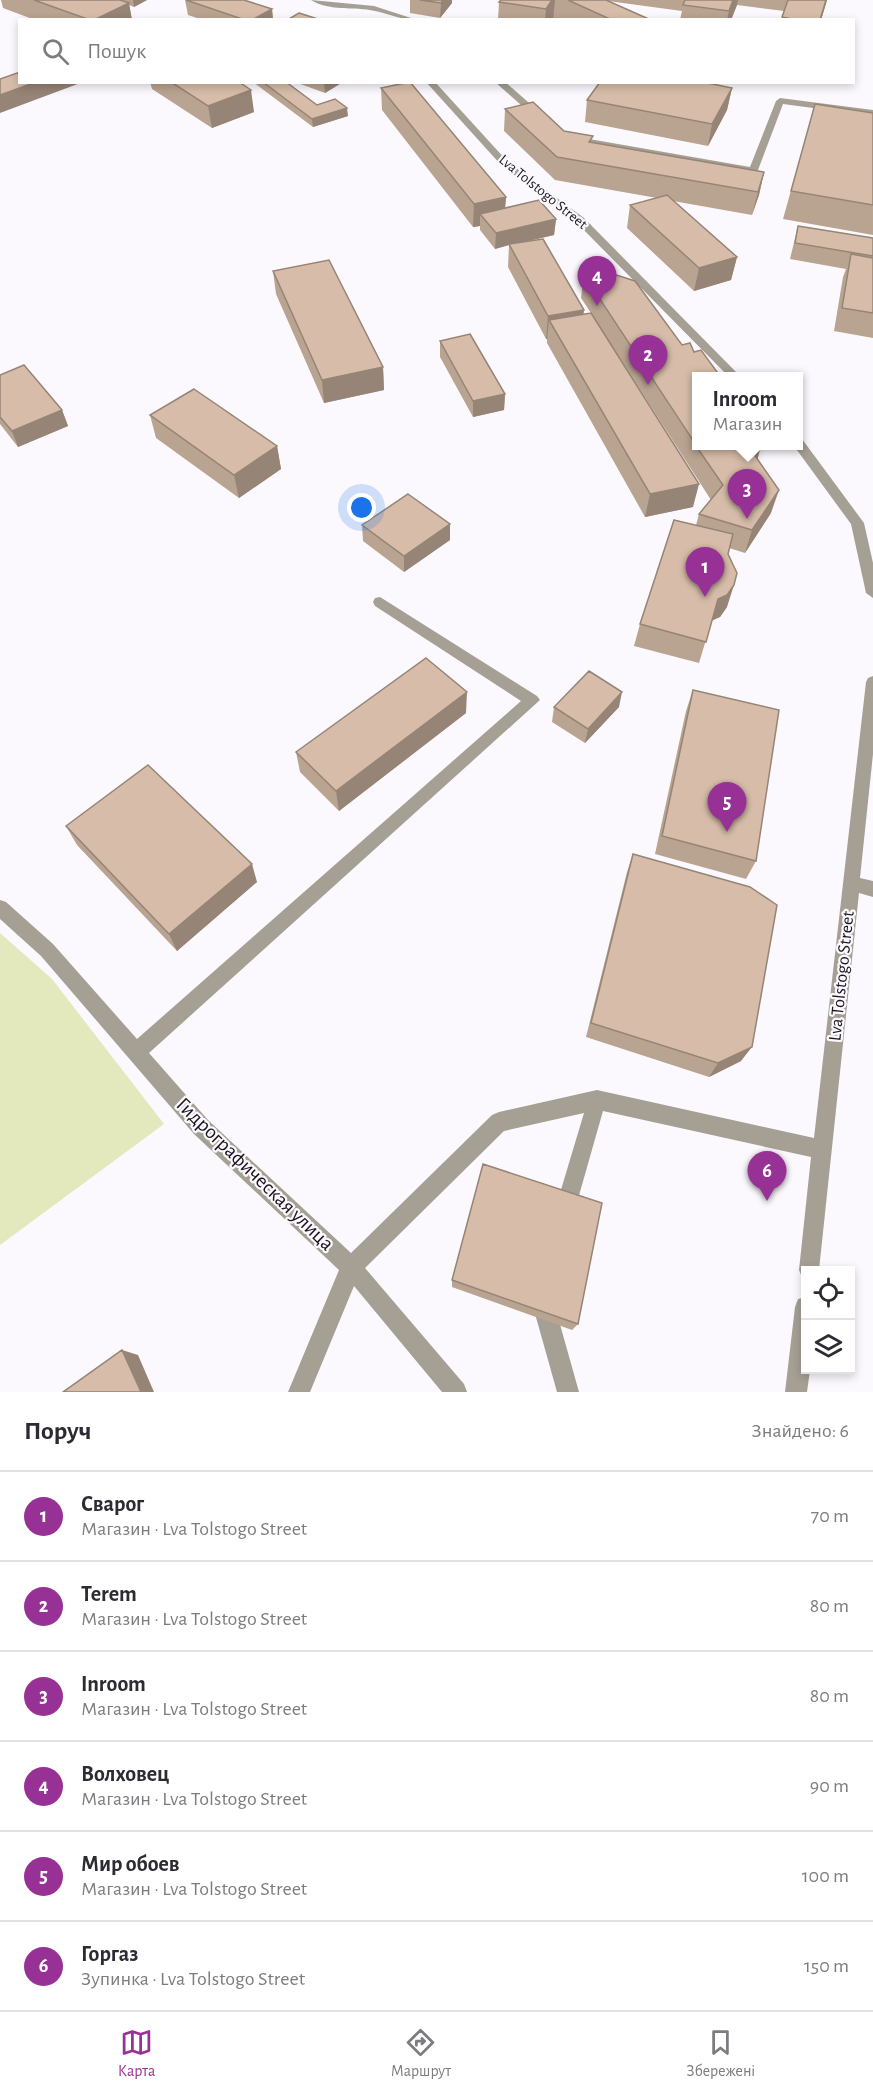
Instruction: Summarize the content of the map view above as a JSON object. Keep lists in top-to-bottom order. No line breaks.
{"streets":{"street":["Lva Tolstogo Street","Гидрографическая улица"]},"page":{"search":"Пошук","pins":["4","2","3","1","5","6"],"popup":["Inroom","Магазин"],"heading":["Поруч","Знайдено: 6"],"list":[{"mark":"1","name":"Сварог","note":"Магазин · Lva Tolstogo Street","value":"70 m"},{"mark":"2","name":"Terem","note":"Магазин · Lva Tolstogo Street","value":"80 m"},{"mark":"3","name":"Inroom","note":"Магазин · Lva Tolstogo Street","value":"80 m"},{"mark":"4","name":"Волховец","note":"Магазин · Lva Tolstogo Street","value":"90 m"},{"mark":"5","name":"Мир обоев","note":"Магазин · Lva Tolstogo Street","value":"100 m"},{"mark":"6","name":"Горгаз","note":"Зупинка · Lva Tolstogo Street","value":"150 m"}],"nav":["Карта","Маршрут","Збережені"]}}
